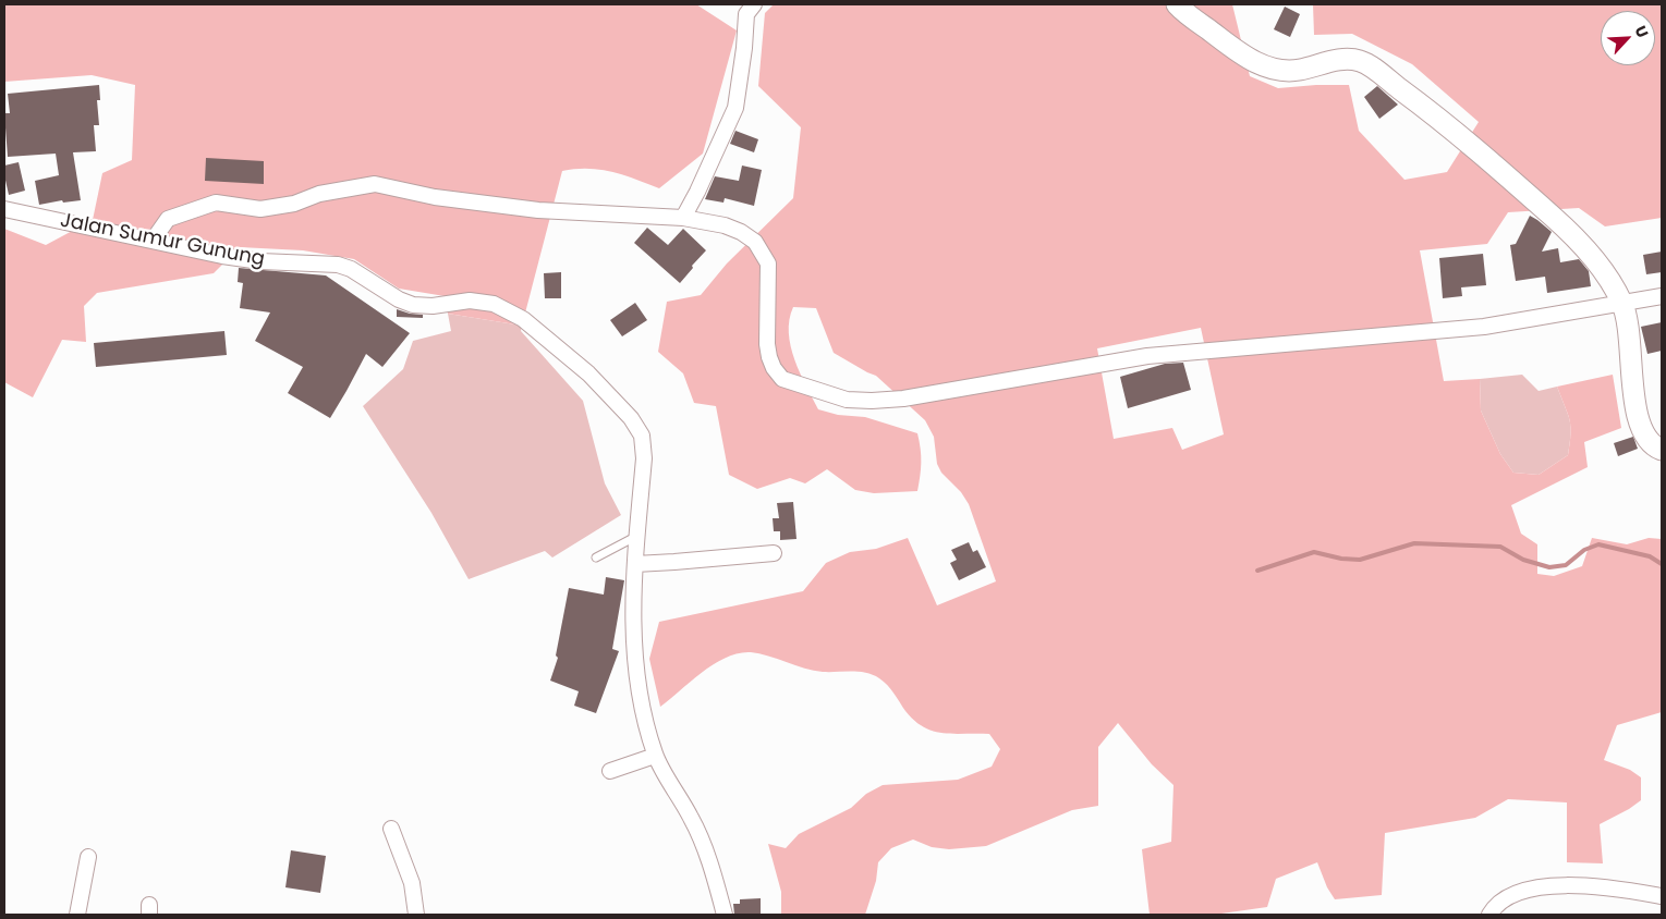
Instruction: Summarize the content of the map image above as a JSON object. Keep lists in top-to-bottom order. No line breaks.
{"streets":{"street":["Jalan Sumur Gunung"]},"north":"top right"}
